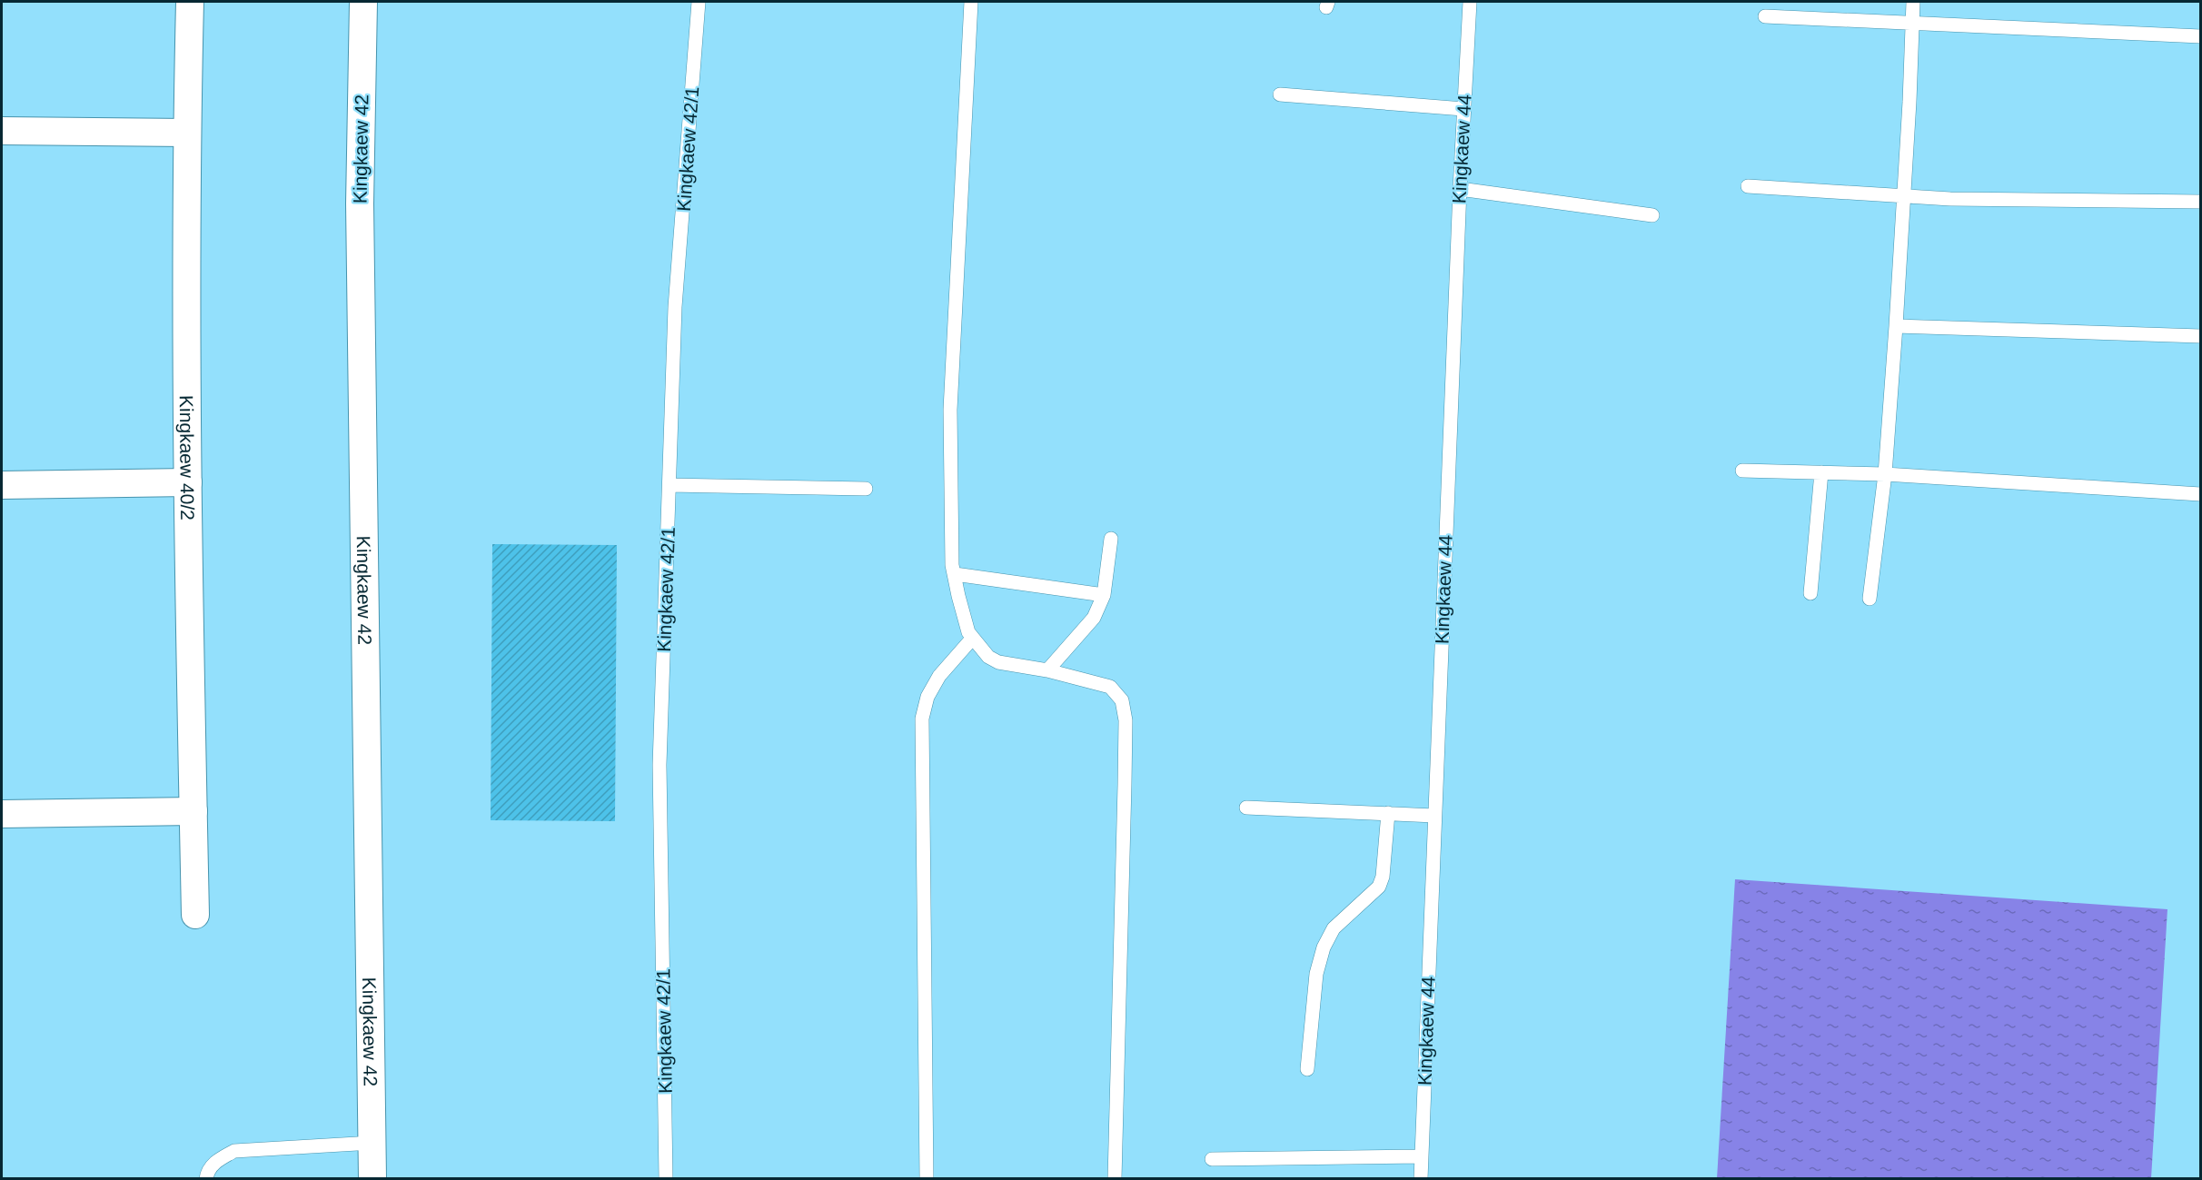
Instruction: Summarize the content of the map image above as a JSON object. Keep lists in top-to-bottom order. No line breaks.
{"streets":{"street":["Kingkaew 42","Kingkaew 40/2"],"lane":["Kingkaew 42/1","Kingkaew 44"]}}
